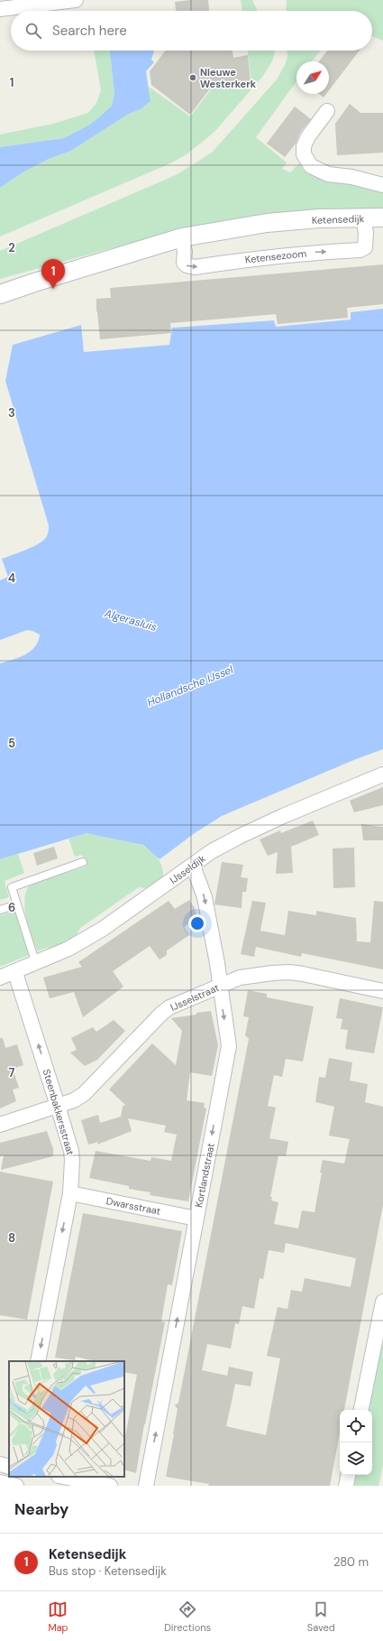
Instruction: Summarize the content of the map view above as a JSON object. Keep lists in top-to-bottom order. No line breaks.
{"streets":{"street":["Ketensedijk","Ketensezoom","IJsseldijk","IJsselstraat","Steenbakkersstraat","Kortlandstraat","Dwarsstraat"]},"crossings":[["Ketensedijk","Ketensezoom"],["IJsseldijk","Steenbakkersstraat"],["IJsseldijk","Kortlandstraat"],["IJsselstraat","Steenbakkersstraat"],["IJsselstraat","Kortlandstraat"],["Steenbakkersstraat","Dwarsstraat"],["Kortlandstraat","Dwarsstraat"]],"water":["Algerasluis","Hollandsche IJssel"],"places":["Nieuwe Westerkerk"],"north":"top right","page":{"search":"Search here","pins":"1","heading":"Nearby","list":[{"mark":"1","name":"Ketensedijk","note":"Bus stop · Ketensedijk","value":"280 m"}],"nav":["Map","Directions","Saved"]},"grid":{"rows":["1","2","3","4","5","6","7","8"]}}
